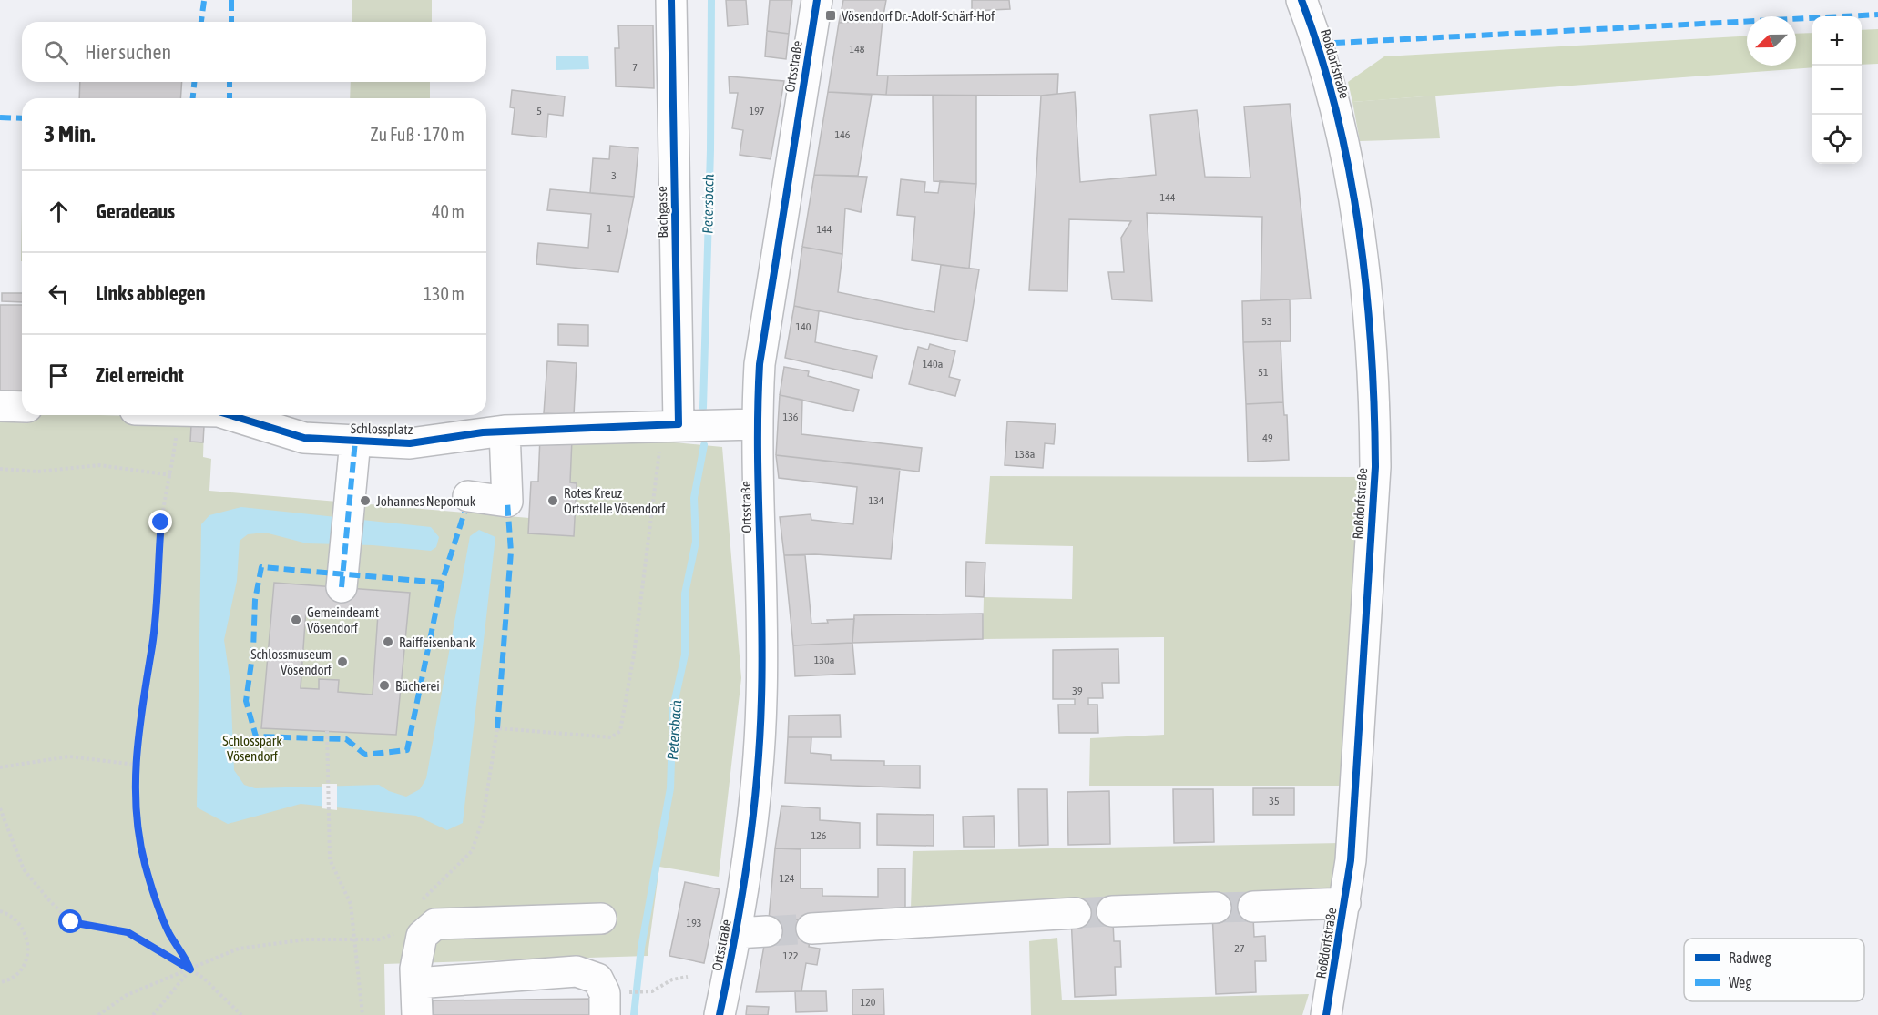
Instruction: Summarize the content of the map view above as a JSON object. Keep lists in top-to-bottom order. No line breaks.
{"streets":{"street":["Roßdorfstraße","Ortsstraße","Bachgasse","Schlossplatz"]},"crossings":[["Bachgasse","Schlossplatz"]],"water":["Petersbach"],"parks":["Schlosspark Vösendorf"],"places":{"transit":["Vösendorf Dr.-Adolf-Schärf-Hof"],"other":["Johannes Nepomuk","Rotes Kreuz Ortsstelle Vösendorf","Gemeindeamt Vösendorf","Raiffeisenbank","Schlossmuseum Vösendorf","Bücherei"]},"house_numbers":["148","7","5","197","146","3","144","1","144","53","140","140a","51","136","49","138a","134","130a","39","35","126","124","193","27","122","120"],"legend":["Radweg","Weg"],"north":"left","page":{"map_buttons":["+","−"],"search":"Hier suchen","heading":["3 Min.","Zu Fuß · 170 m"],"list":[["Geradeaus","40 m"],["Links abbiegen","130 m"],"Ziel erreicht"]}}
